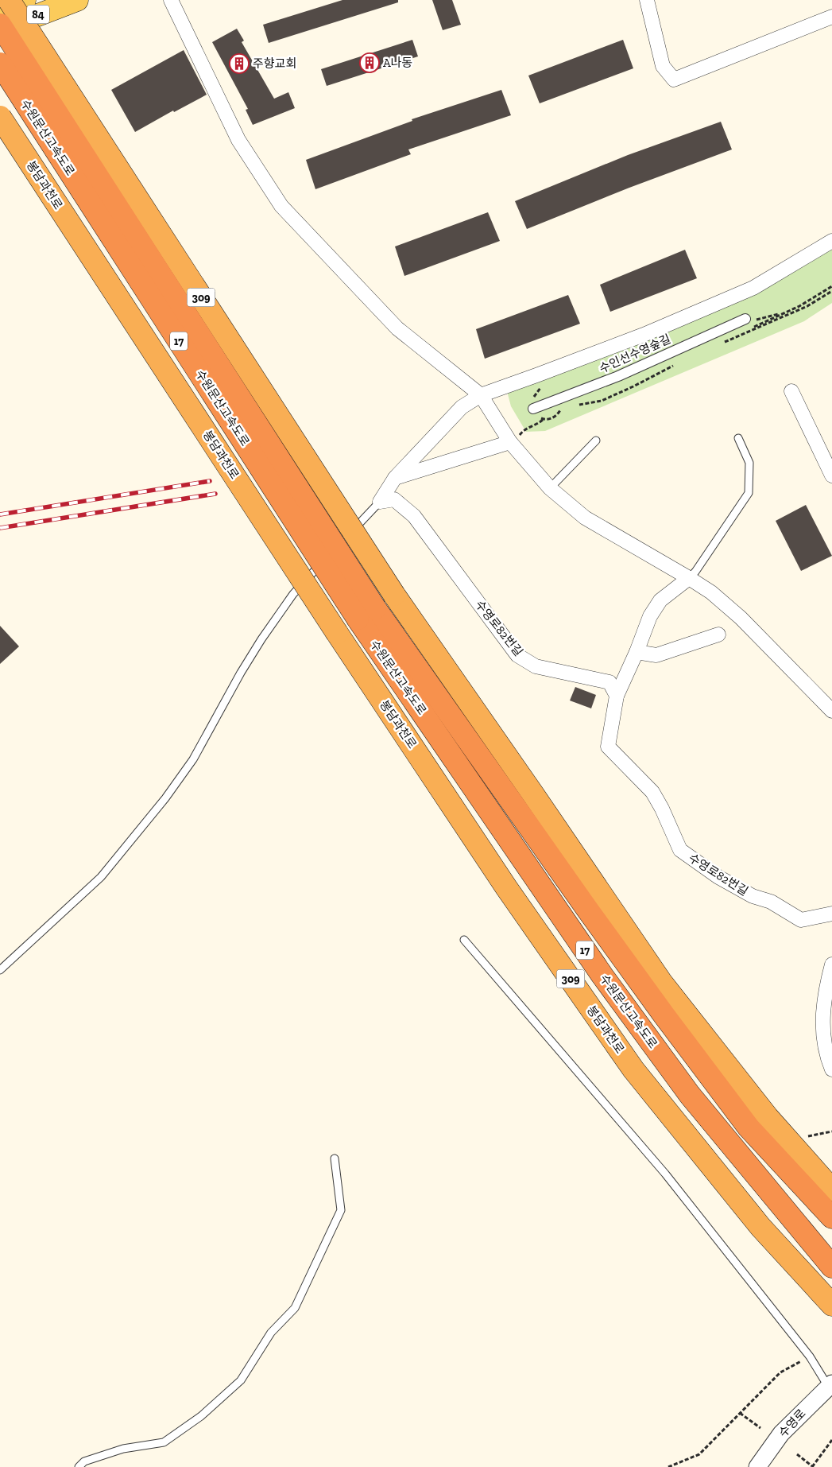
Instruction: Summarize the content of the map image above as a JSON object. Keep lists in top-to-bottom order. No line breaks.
{"streets":{"highway":["수원문산고속도로","봉담과천로","309","17"],"main road":["84"],"street":["수인선수영숲길","수영로82번길","수영로"]},"places":{"building":["A나동","주향교회"]}}
